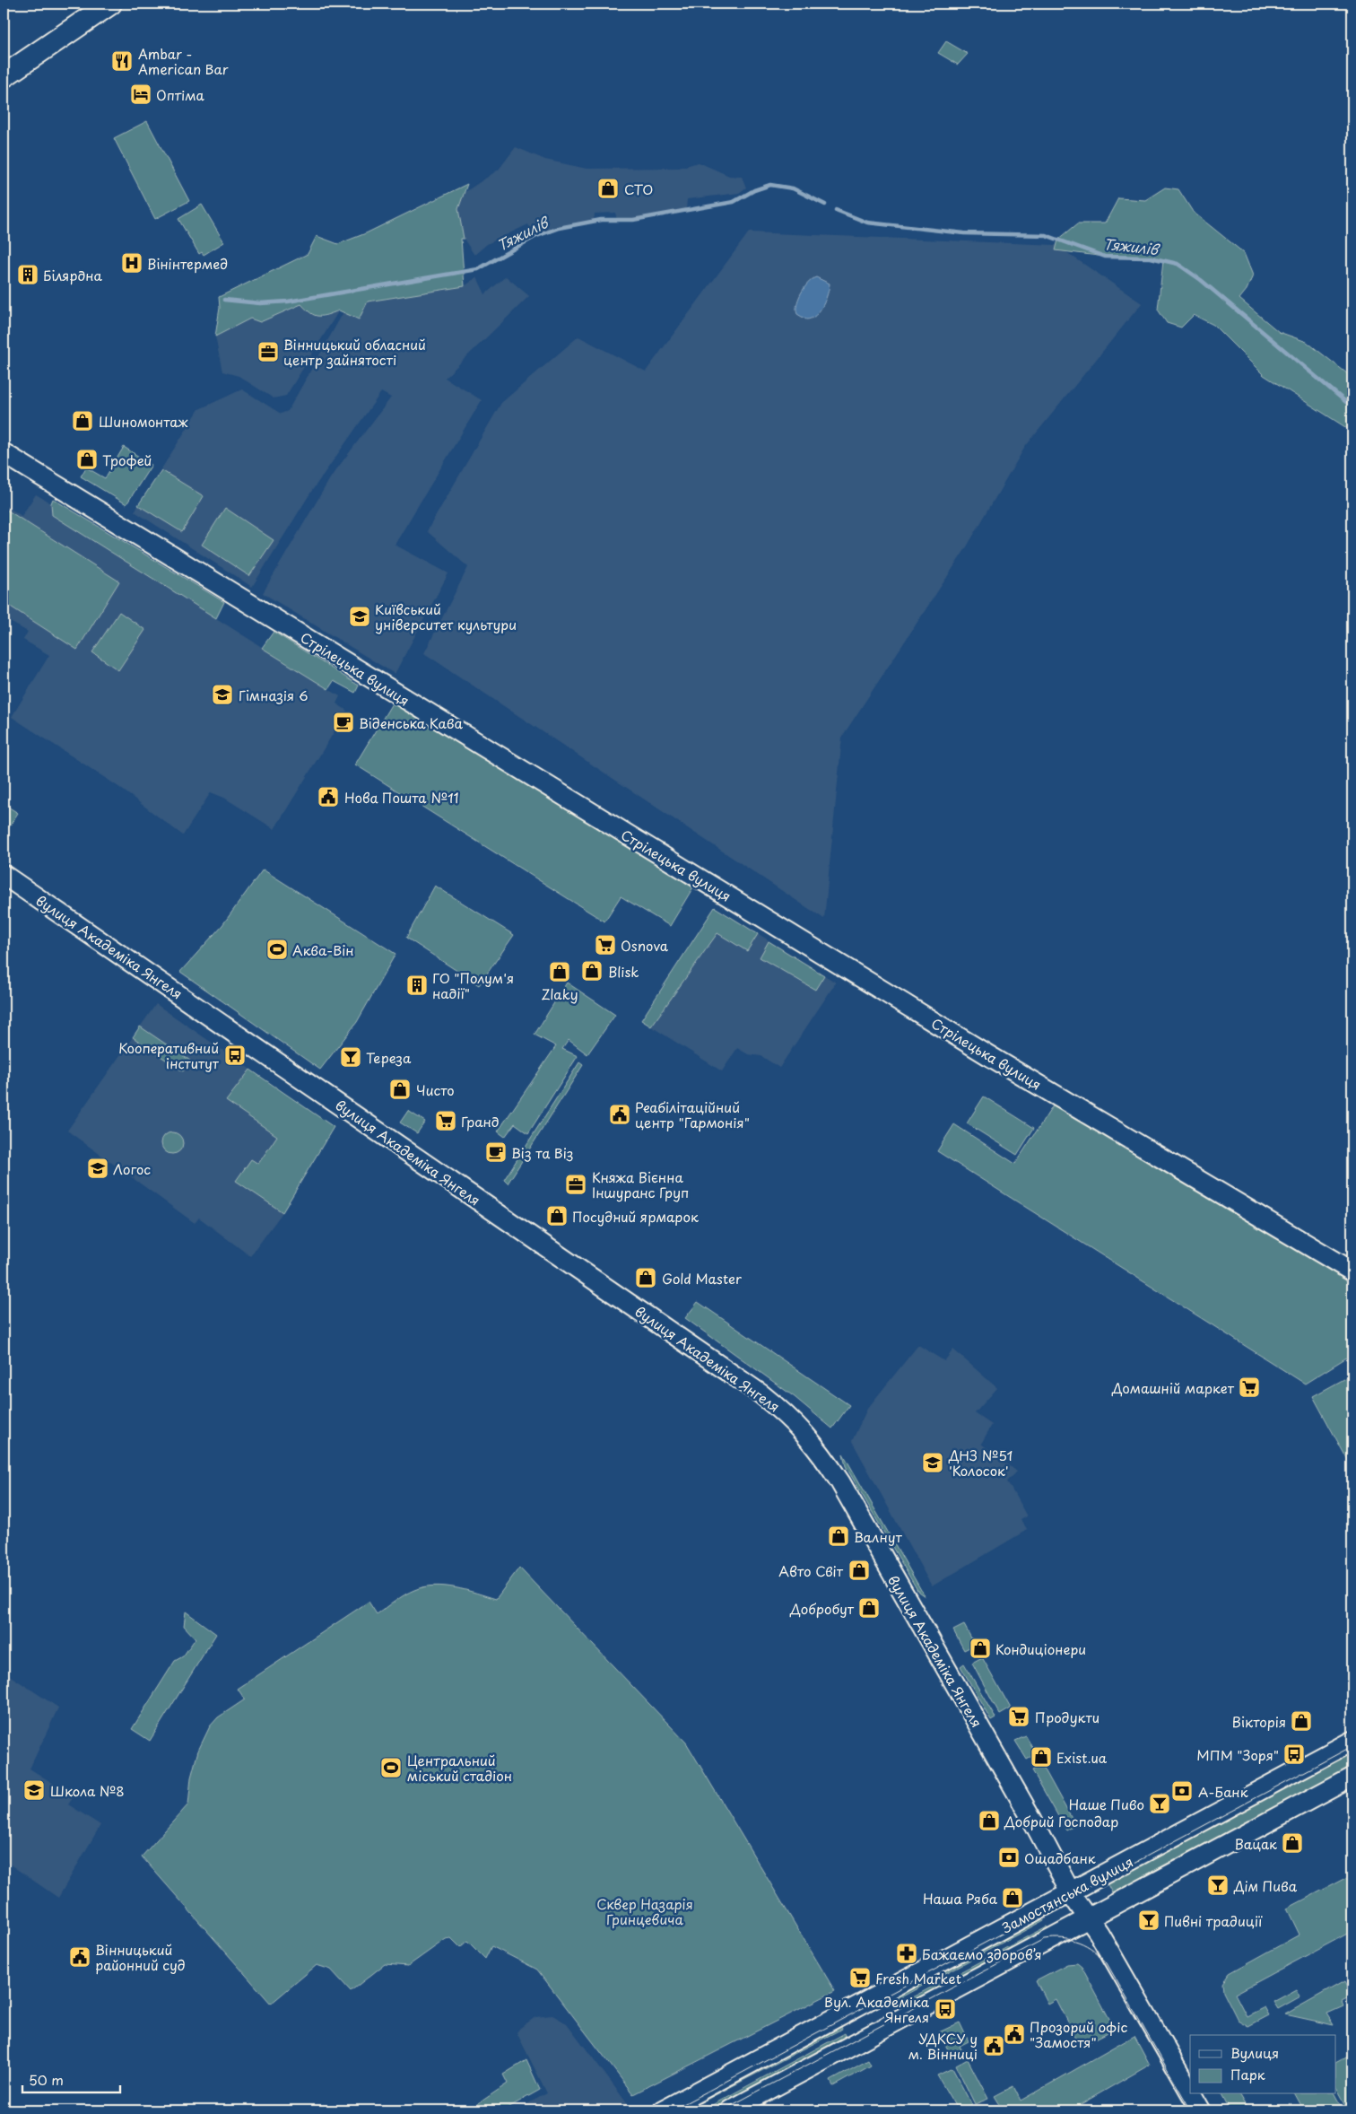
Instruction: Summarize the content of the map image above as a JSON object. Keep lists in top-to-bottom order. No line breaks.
{"streets":{"main road":["Стрілецька вулиця","вулиця Академіка Янгеля","Замостянська вулиця"]},"crossings":[["вулиця Академіка Янгеля","Замостянська вулиця"]],"water":["Тяжилів"],"parks":["Сквер Назарія Гринцевича"],"places":{"restaurant":["Ambar - American Bar"],"hotel":["Оптіма"],"shop":["СТО","Шиномонтаж","Трофей","Blisk","Zlaky","Чисто","Посудний ярмарок","Gold Master","Валнут","Авто Світ","Добробут","Кондиціонери","Вікторія","Exist.ua","Добрий Господар","Вацак","Наша Ряба"],"hospital":["Вінінтермед"],"building":["Білярдна","ГО \"Полум'я надії\""],"office":["Вінницький обласний центр зайнятості","Княжа Вієнна Іншуранс Груп"],"school or university":["Київський університет культури","Гімназія 6","Логос","ДНЗ №51 'Колосок'","Школа №8"],"cafe":["Віденська Кава","Віз та Віз"],"public building":["Нова Пошта №11","Реабілітаційний центр \"Гармонія\"","Вінницький районний суд","Прозорий офіс \"Замостя\"","УДКСУ у м. Вінниці"],"supermarket":["Osnova","Гранд","Домашній маркет","Продукти","Fresh Market"],"sports":["Аква-Він","Центральний міський стадіон"],"bus stop":["Кооперативний інститут","МПМ \"Зоря\"","Вул. Академіка Янгеля"],"bar":["Тереза","Наше Пиво","Дім Пива","Пивні традиції"],"bank":["А-Банк","Ощадбанк"],"pharmacy":["Бажаємо здоровʼя"]},"legend":["Вулиця","Парк"],"scale_bar":"50 m"}
